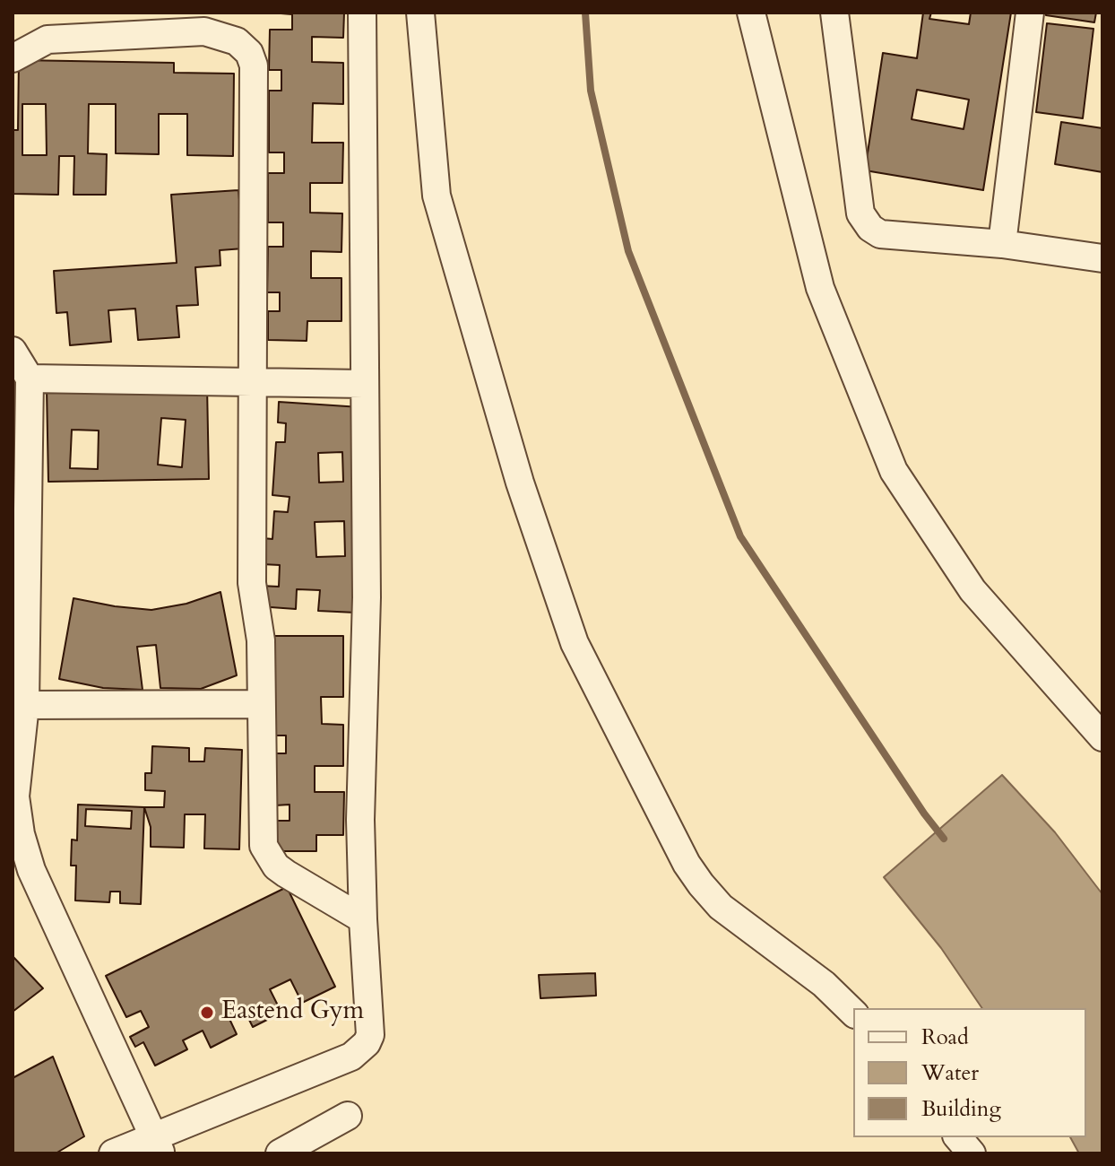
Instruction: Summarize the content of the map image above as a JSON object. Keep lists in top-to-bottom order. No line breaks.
{"places":["Eastend Gym"],"legend":["Road","Water","Building"]}
